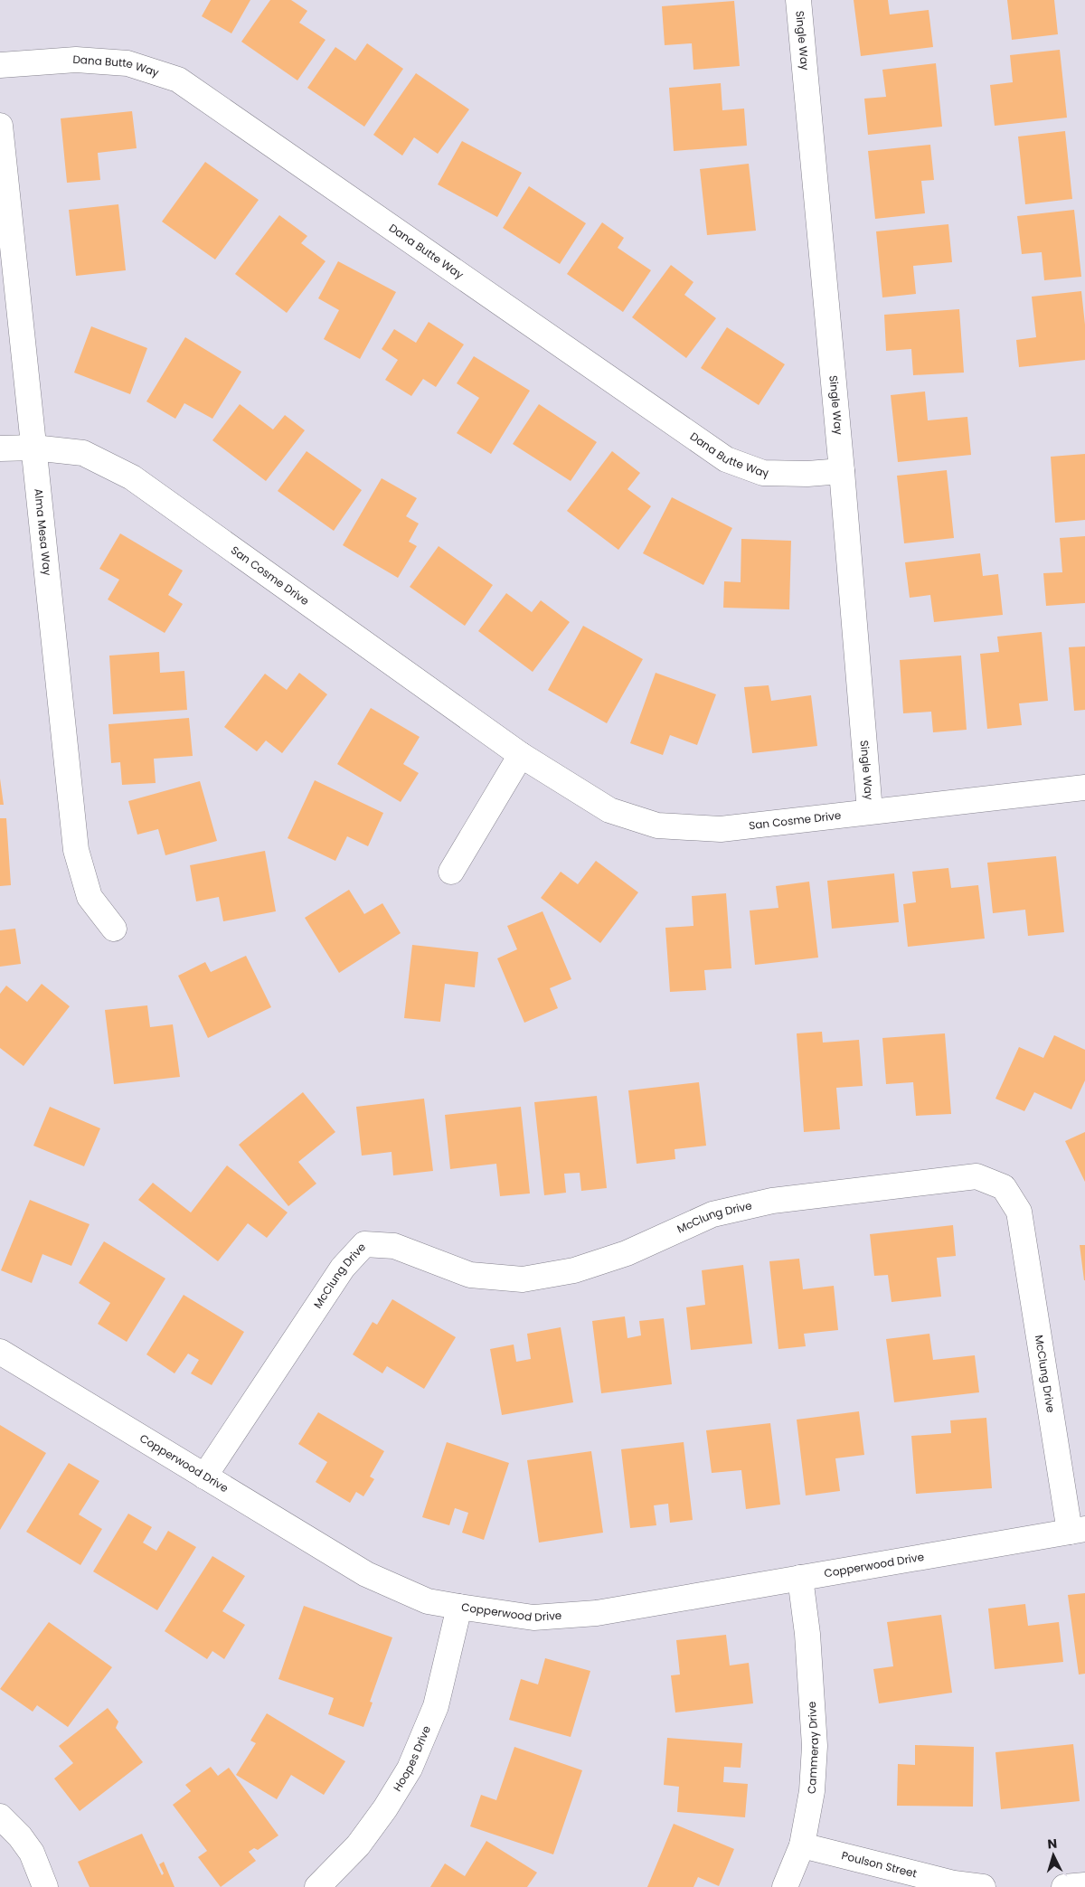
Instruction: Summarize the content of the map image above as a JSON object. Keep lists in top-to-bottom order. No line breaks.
{"streets":{"street":["Single Way","Dana Butte Way","Alma Mesa Way","San Cosme Drive","McClung Drive","Copperwood Drive","Cammeray Drive","Hoopes Drive","Poulson Street"]},"crossings":[["Single Way","Dana Butte Way"],["Single Way","San Cosme Drive"],["Alma Mesa Way","San Cosme Drive"],["McClung Drive","Copperwood Drive"],["Copperwood Drive","Cammeray Drive"],["Copperwood Drive","Hoopes Drive"],["Cammeray Drive","Poulson Street"]],"north":"top"}
